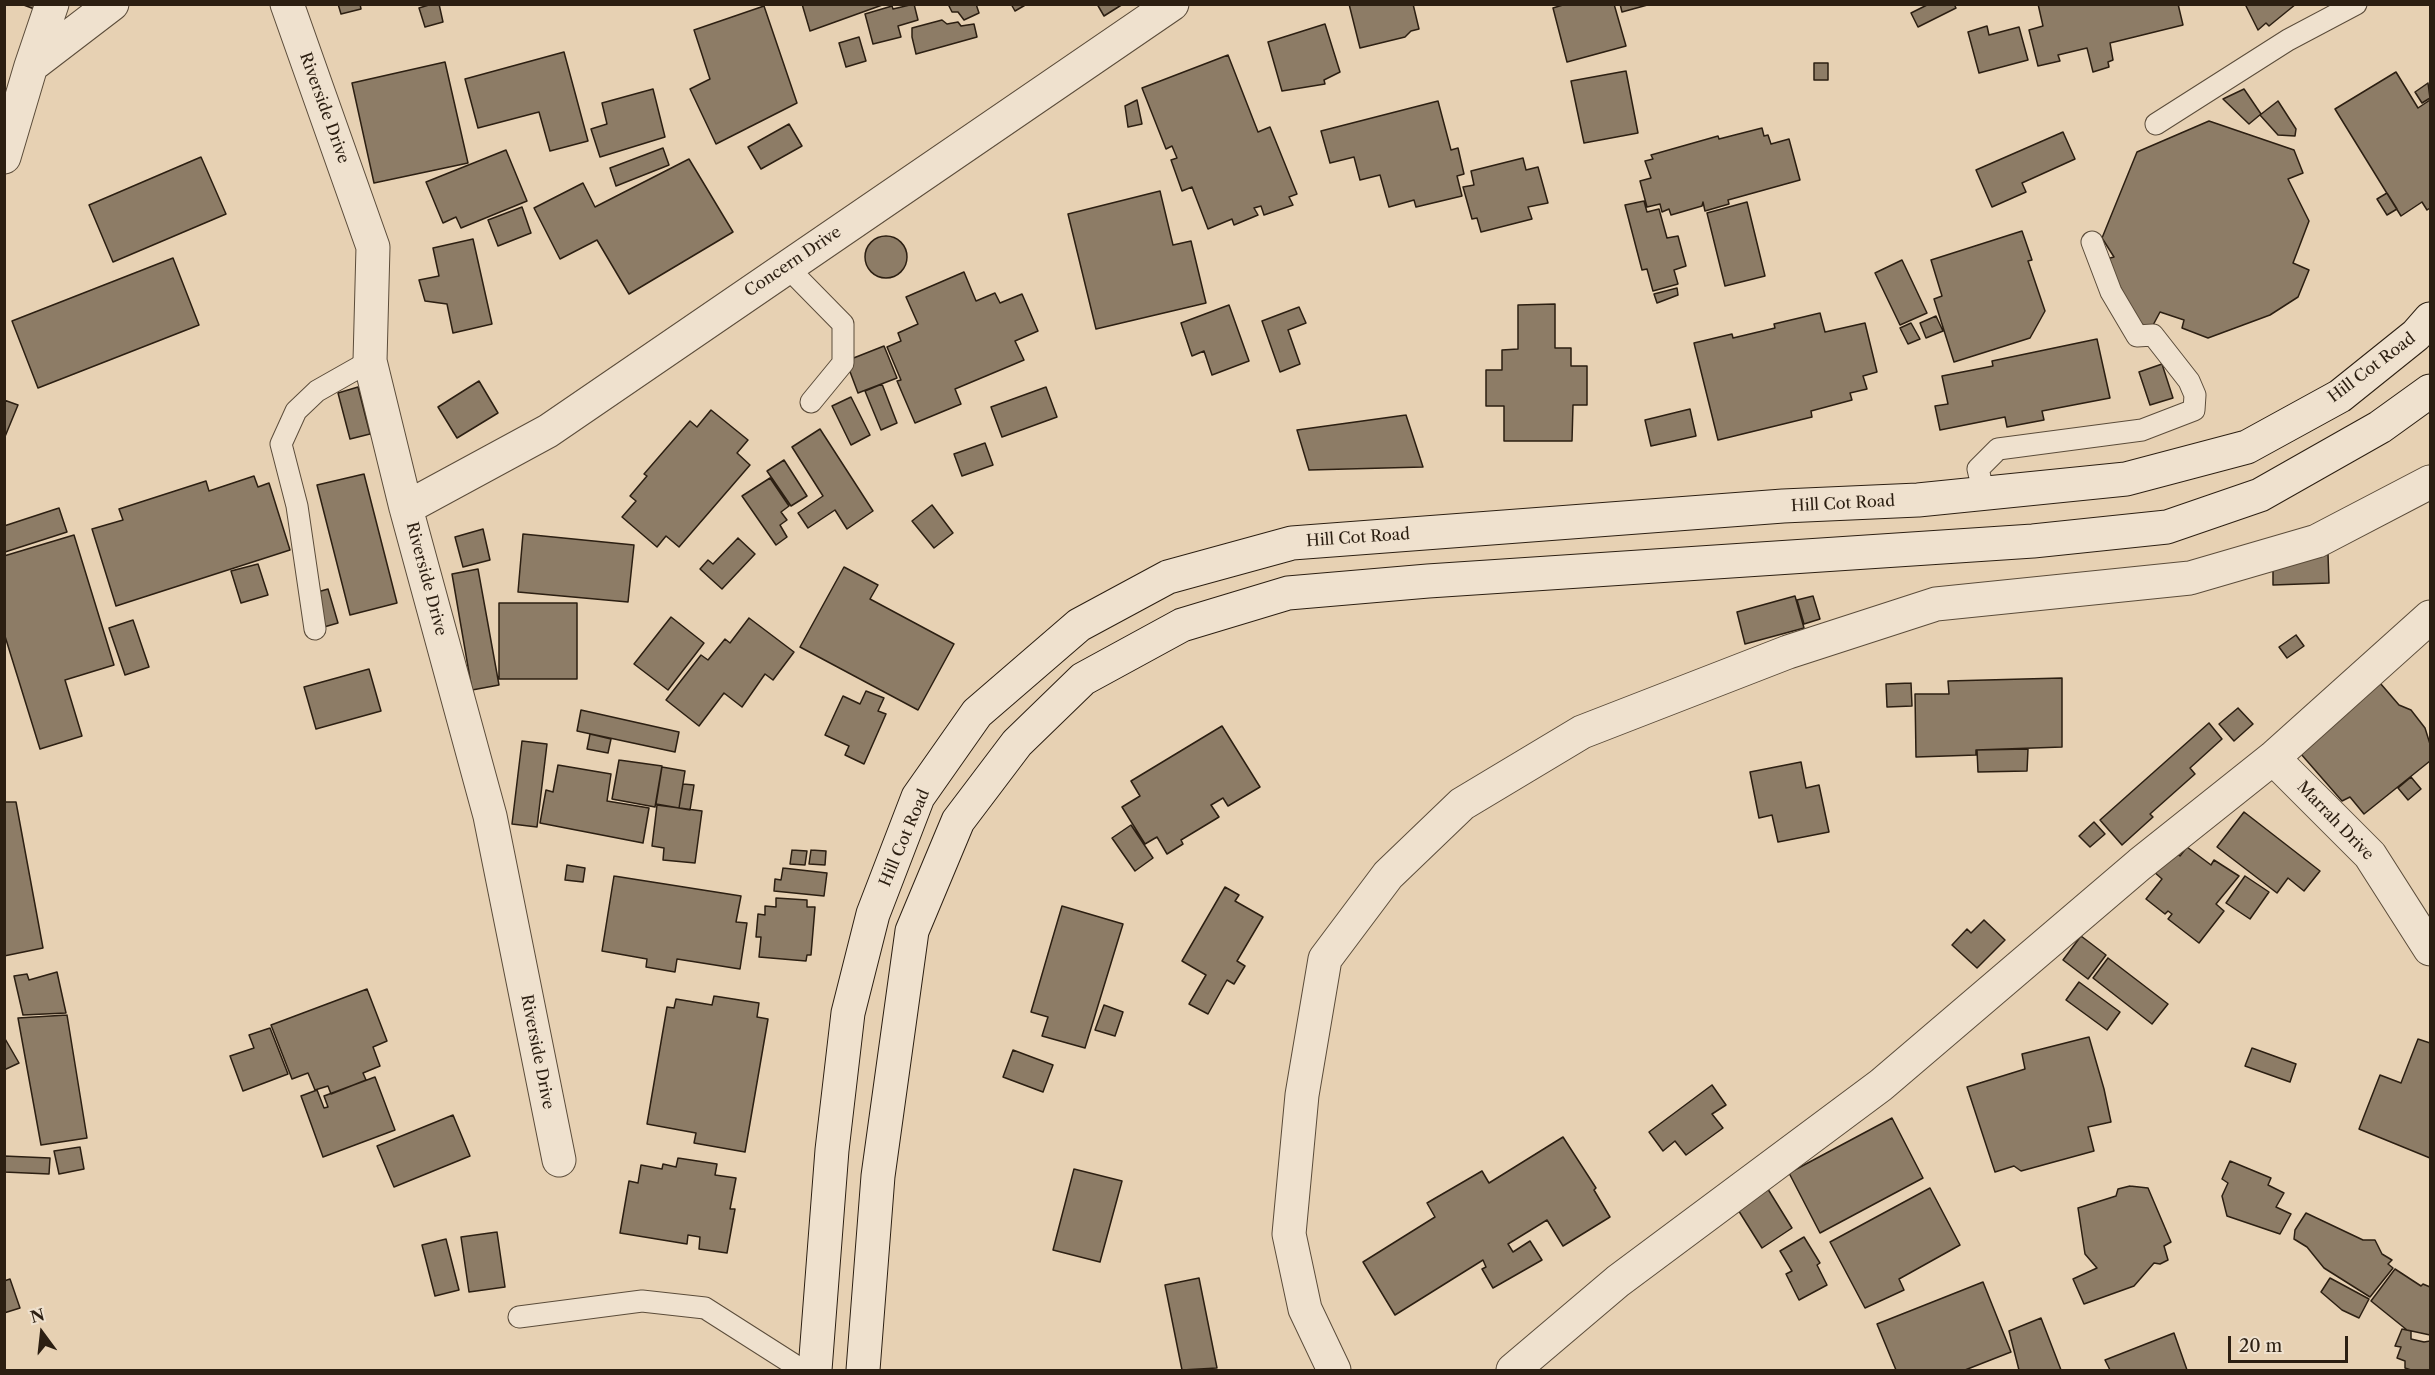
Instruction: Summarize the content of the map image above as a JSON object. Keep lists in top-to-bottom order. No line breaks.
{"streets":{"street":["Riverside Drive","Concern Drive","Hill Cot Road","Marrah Drive"]},"crossings":[["Riverside Drive","Concern Drive"]],"scale_bar":"20 m","north":"top"}
